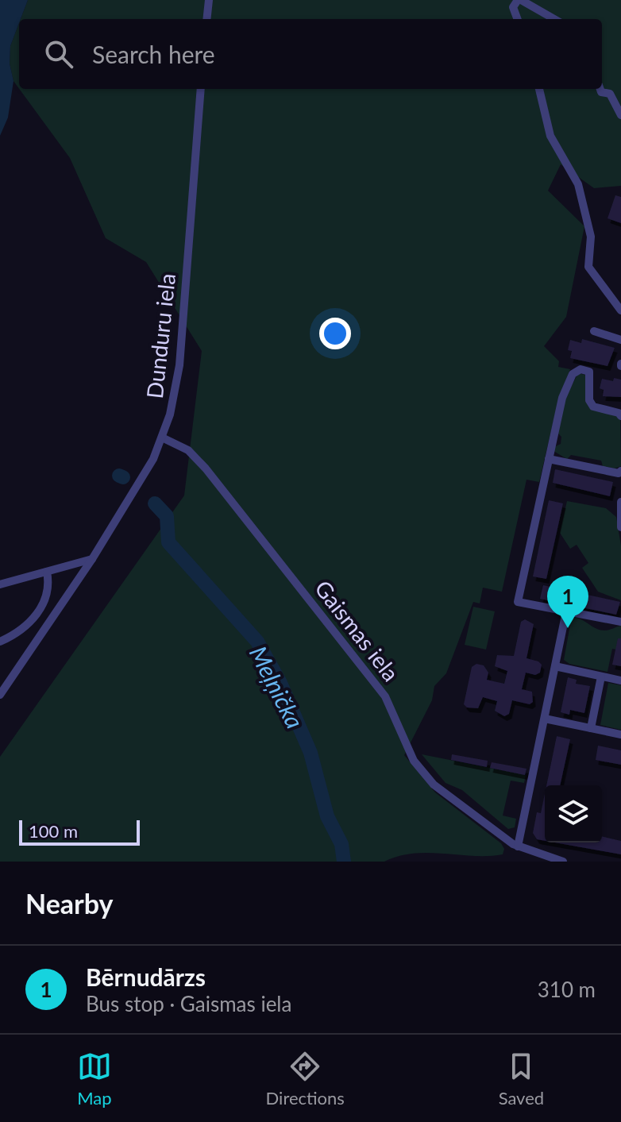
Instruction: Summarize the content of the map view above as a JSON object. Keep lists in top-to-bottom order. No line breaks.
{"streets":{"street":["Dunduru iela","Gaismas iela"]},"crossings":[["Dunduru iela","Gaismas iela"]],"water":["Meļņička"],"scale_bar":"100 m","page":{"search":"Search here","pins":"1","scale":"100 m","heading":"Nearby","list":[{"mark":"1","name":"Bērnudārzs","note":"Bus stop · Gaismas iela","value":"310 m"}],"nav":["Map","Directions","Saved"]}}
